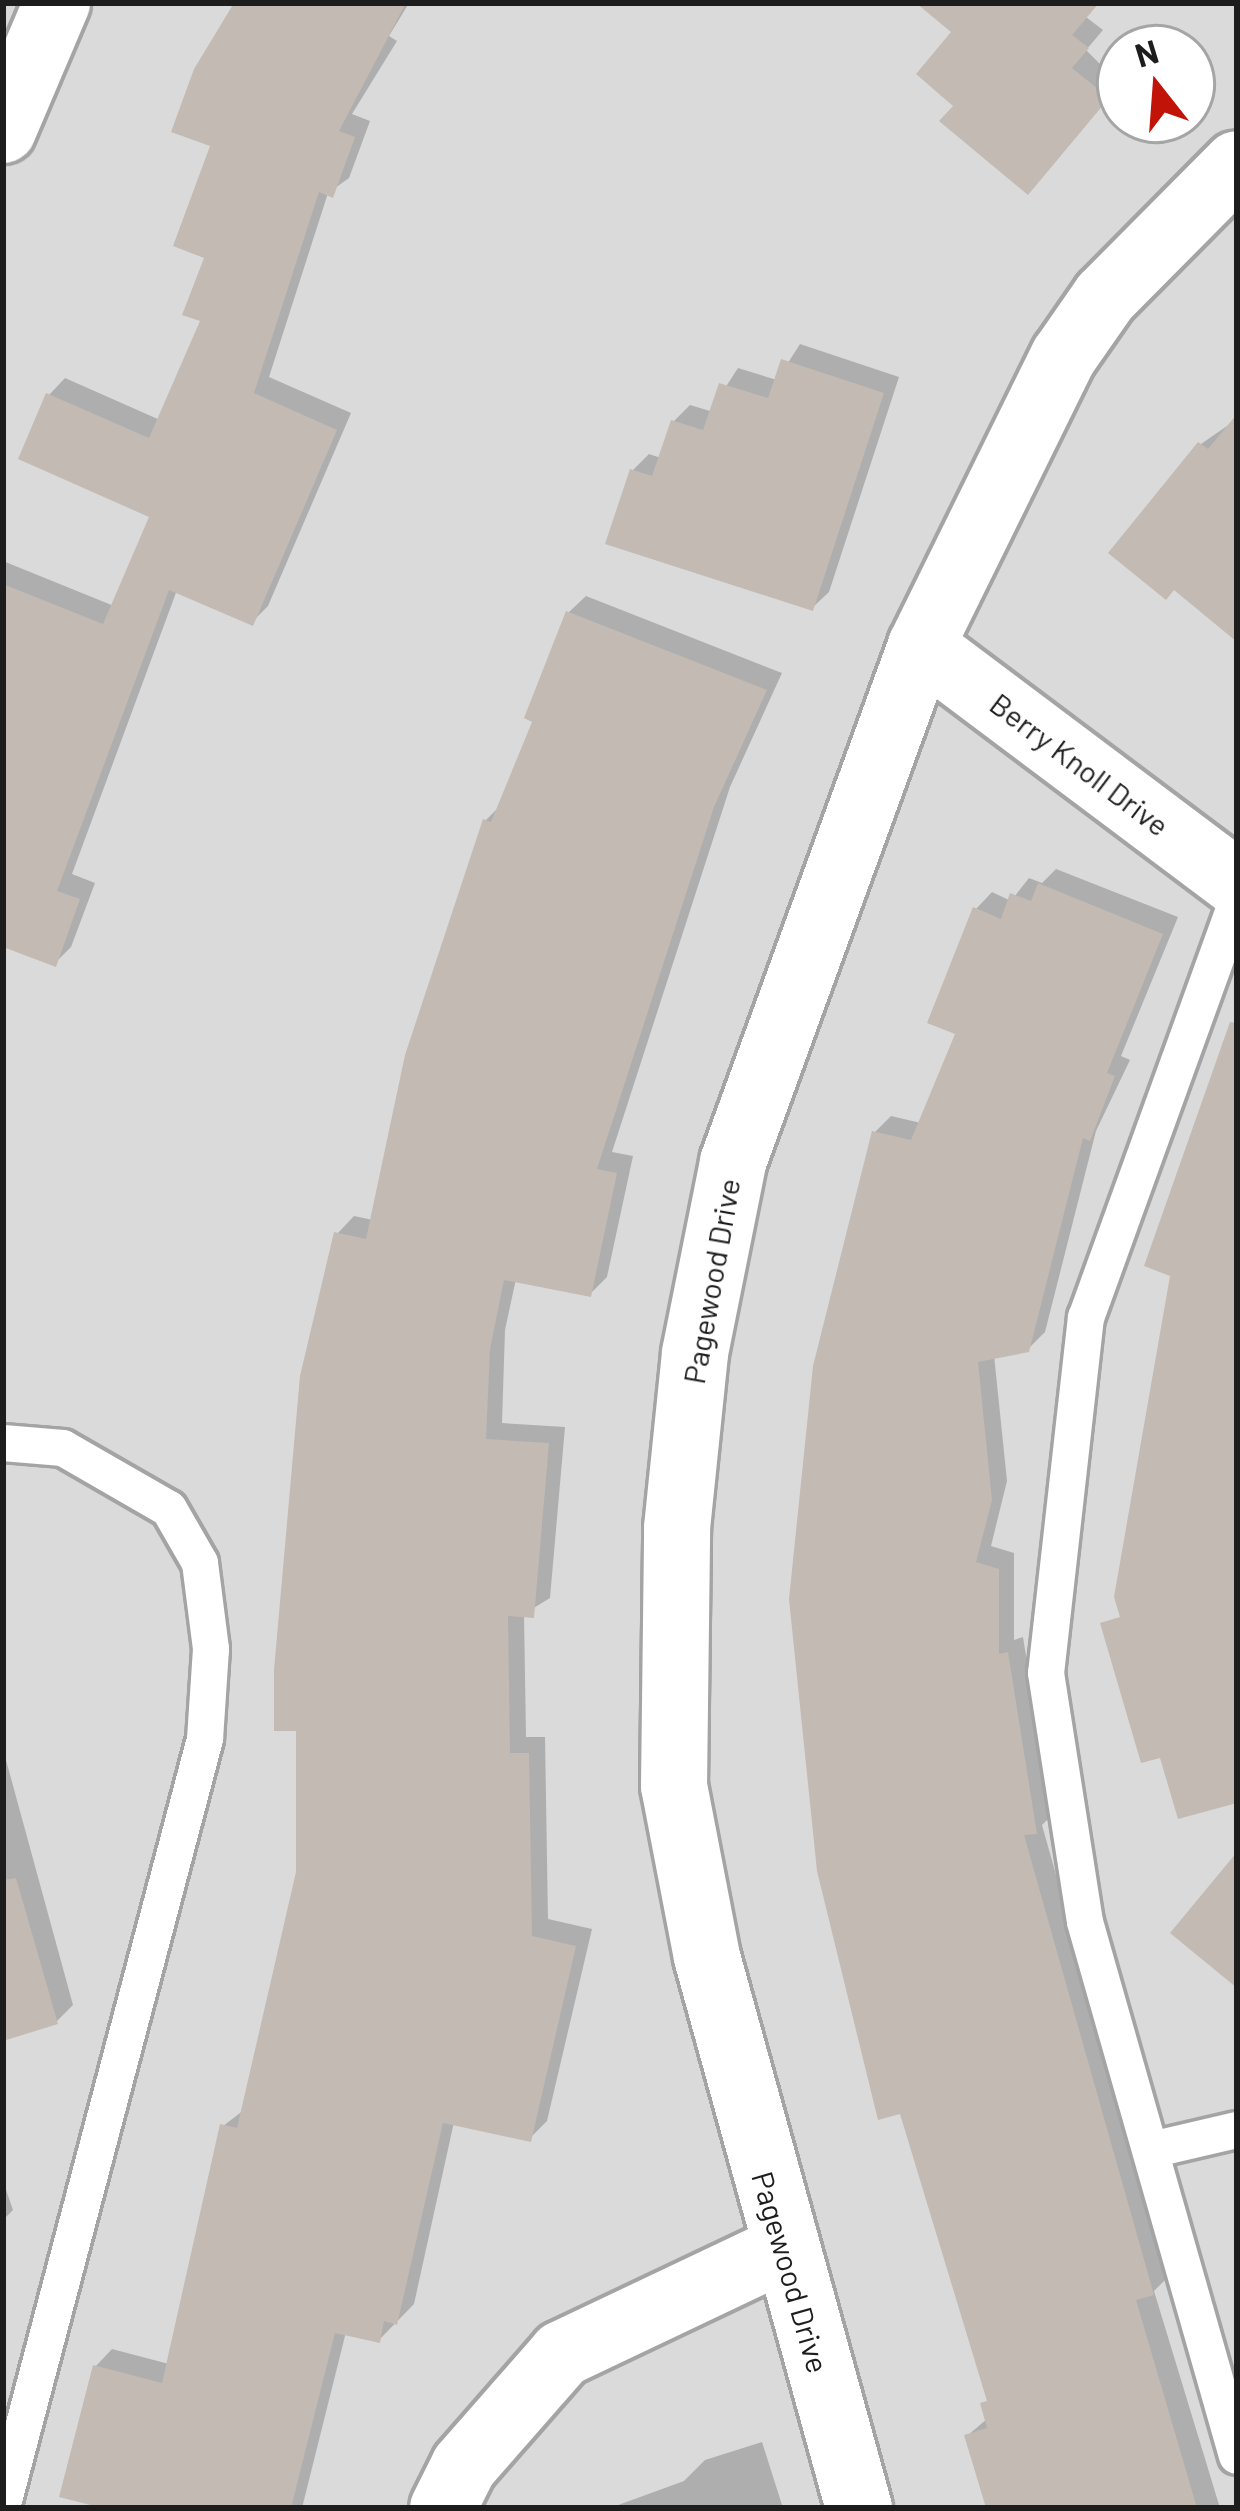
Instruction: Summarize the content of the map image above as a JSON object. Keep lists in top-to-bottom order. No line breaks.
{"streets":{"street":["Berry Knoll Drive","Pagewood Drive"]},"crossings":[["Berry Knoll Drive","Pagewood Drive"]],"north":"top"}
